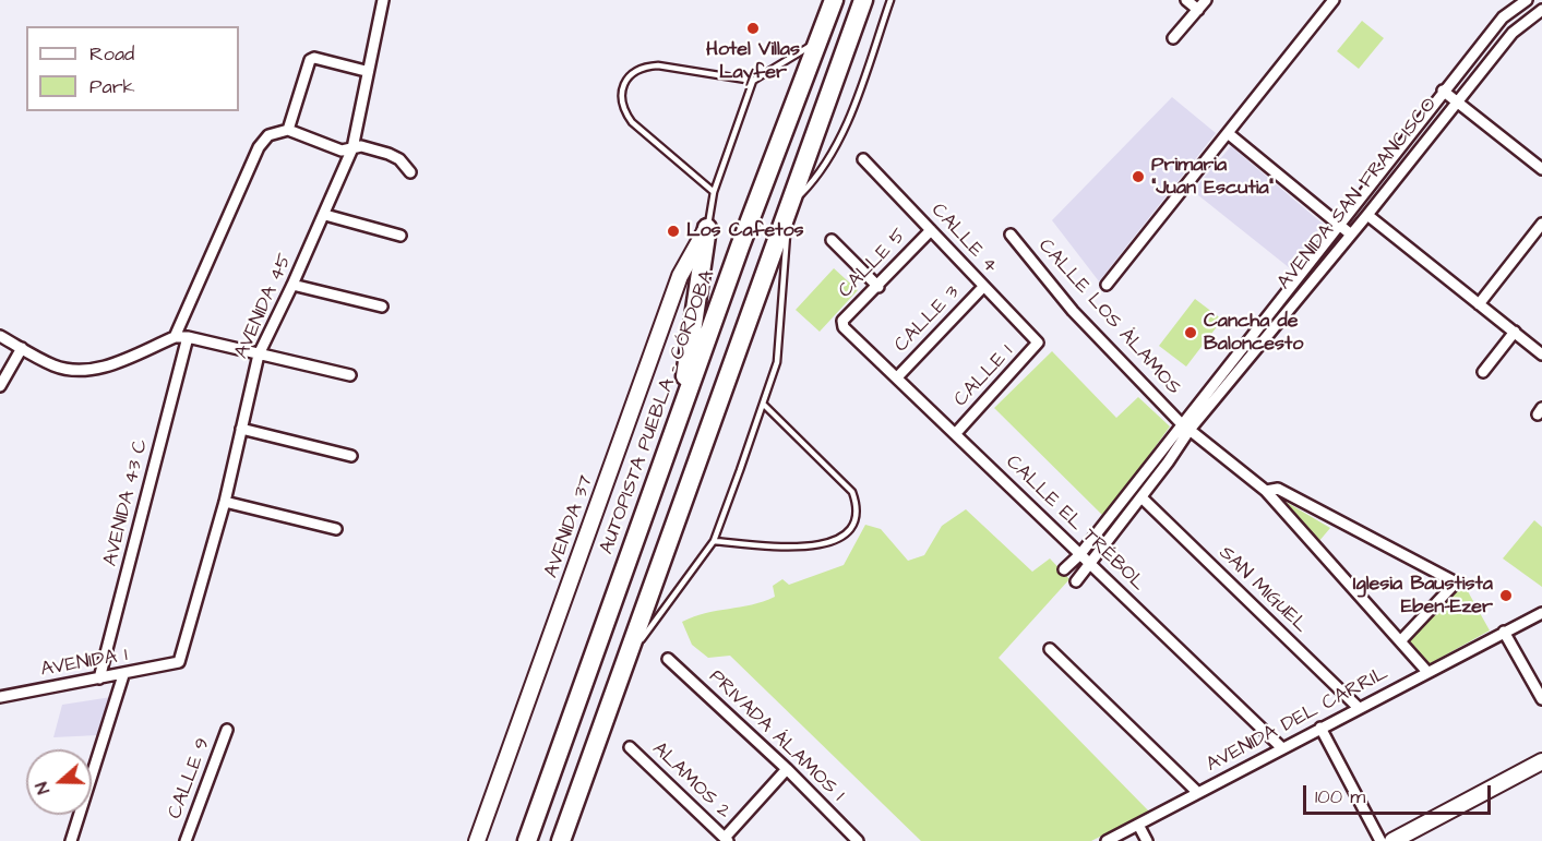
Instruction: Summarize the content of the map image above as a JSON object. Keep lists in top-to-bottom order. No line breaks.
{"streets":{"highway":["AUTOPISTA PUEBLA - CÓRDOBA"],"street":["AVENIDA SAN FRANCISCO","CALLE 4","CALLE 5","AVENIDA 45","CALLE LOS ÁLAMOS","CALLE 3","CALLE 1","AVENIDA 43 C","CALLE EL TRÉBOL","AVENIDA 37","SAN MIGUEL","AVENIDA 1","AVENIDA DEL CARRIL","PRIVADA ÁLAMOS 1","CALLE 9","ALAMOS 2"]},"crossings":[["AVENIDA SAN FRANCISCO","CALLE LOS ÁLAMOS"],["AVENIDA SAN FRANCISCO","CALLE EL TRÉBOL"],["AVENIDA SAN FRANCISCO","SAN MIGUEL"],["CALLE 4","CALLE 5"],["CALLE 4","CALLE 3"],["CALLE 4","CALLE 1"],["CALLE 5","CALLE EL TRÉBOL"],["AVENIDA 45","AVENIDA 1"],["CALLE LOS ÁLAMOS","AVENIDA DEL CARRIL"],["CALLE 3","CALLE EL TRÉBOL"],["CALLE 1","CALLE EL TRÉBOL"],["AVENIDA 43 C","AVENIDA 1"],["CALLE EL TRÉBOL","AVENIDA DEL CARRIL"],["SAN MIGUEL","AVENIDA DEL CARRIL"]],"places":["Hotel Villas Layfer","Primaria \"Juan Escutia\"","Los Cafetos","Cancha de Baloncesto","Iglesia Baustista Eben-Ezer"],"legend":["Road","Park"],"scale_bar":"100 m","north":"left"}
